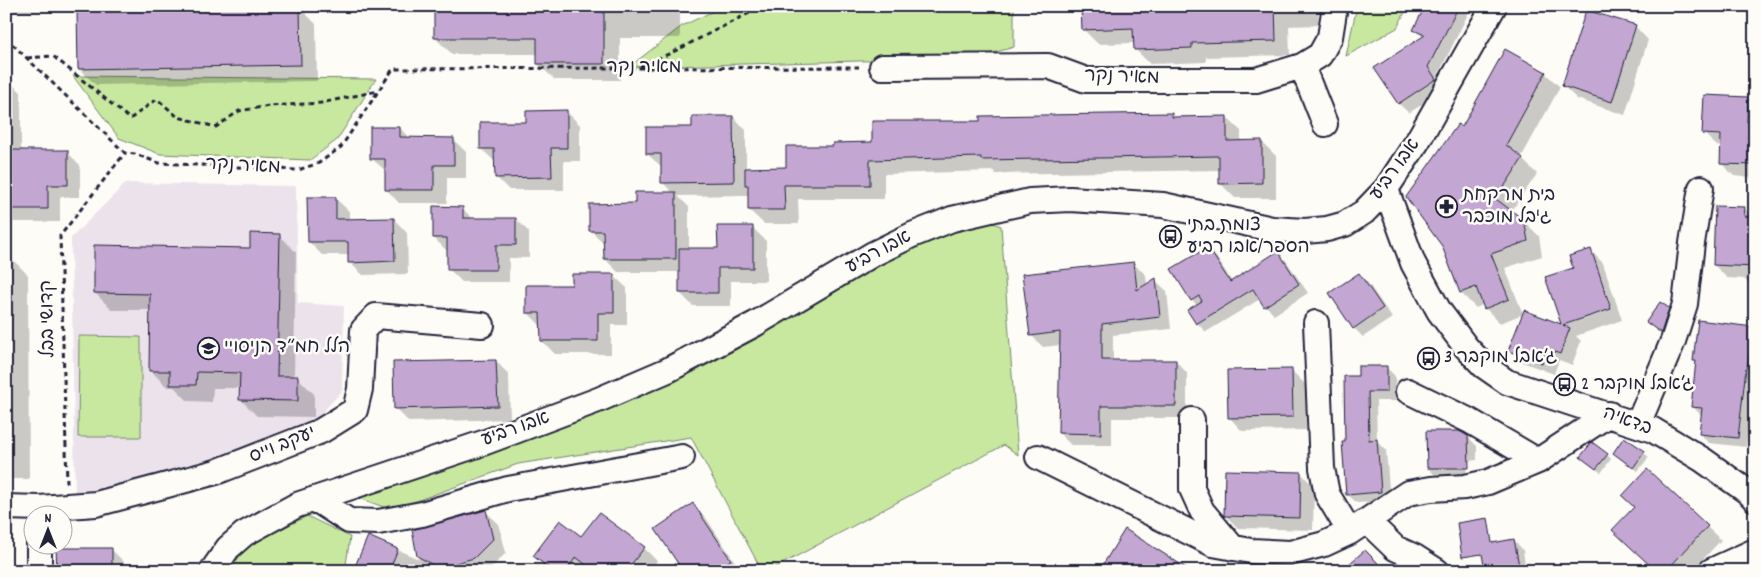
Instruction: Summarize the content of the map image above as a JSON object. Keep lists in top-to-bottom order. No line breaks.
{"streets":{"street":["מאיר נקר","אבו רביע","בדאיה","יעקב וייס"],"path":["קדושי בבל"]},"crossings":[["מאיר נקר","קדושי בבל"],["אבו רביע","בדאיה"]],"places":{"pharmacy":["בית מרקחת ג'בל מוכבר"],"bus stop":["צומת בתי הספר/אבו רביע","ג׳אבל מוקבר 3","ג׳אבל מוקבר 2"],"school or university":["הלל חמ״ד הניסויי"]},"north":"top"}
